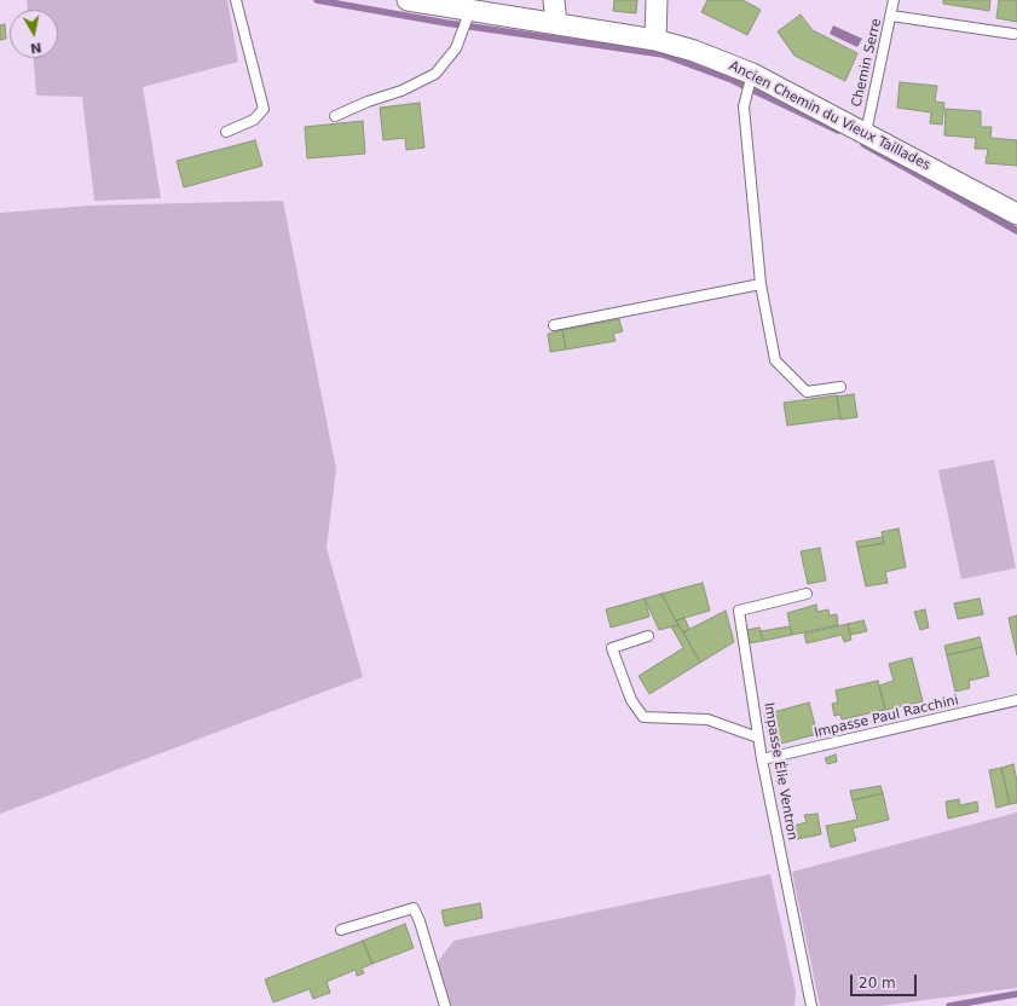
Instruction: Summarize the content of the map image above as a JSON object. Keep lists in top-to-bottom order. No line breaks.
{"streets":{"street":["Ancien Chemin du Vieux Taillades"],"lane":["Chemin Serre","Impasse Paul Racchini","Impasse Élie Ventron"]},"crossings":[["Chemin Serre","Ancien Chemin du Vieux Taillades"],["Impasse Paul Racchini","Impasse Élie Ventron"]],"scale_bar":"20 m","north":"bottom"}
